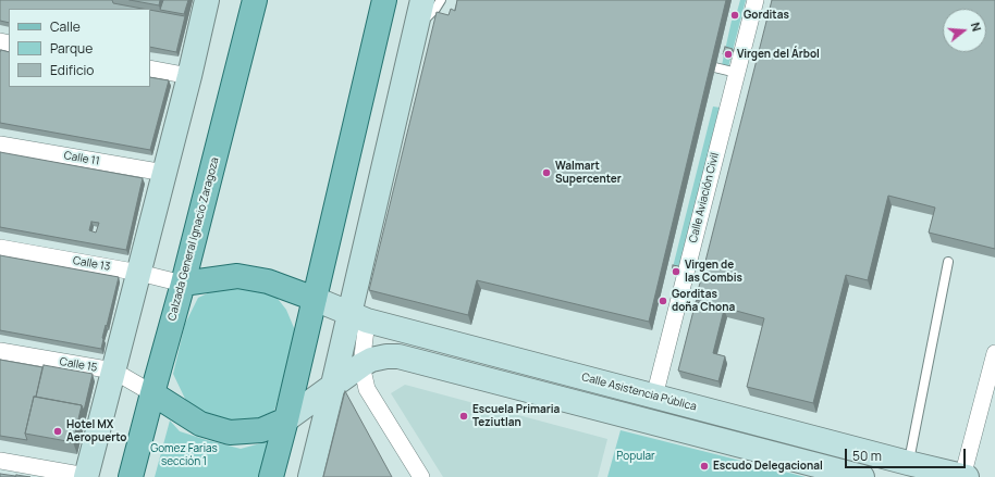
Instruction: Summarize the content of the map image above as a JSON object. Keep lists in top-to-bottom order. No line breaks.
{"streets":{"main road":["Calzada General Ignacio Zaragoza"],"street":["Calle 11","Calle Aviación Civil","Calle 13","Calle 15","Calle Asistencia Pública"]},"crossings":[["Calle Aviación Civil","Calle Asistencia Pública"],["Calzada General Ignacio Zaragoza","Calle 13"],["Calzada General Ignacio Zaragoza","Calle 15"]],"parks":["Gomez Farias sección 1","Popular"],"places":["Gorditas","Virgen del Árbol","Walmart Supercenter","Virgen de las Combis","Gorditas doña Chona","Escuela Primaria Teziutlan","Hotel MX Aeropuerto","Escudo Delegacional"],"legend":["Calle","Parque","Edificio"],"scale_bar":"50 m","north":"right"}
